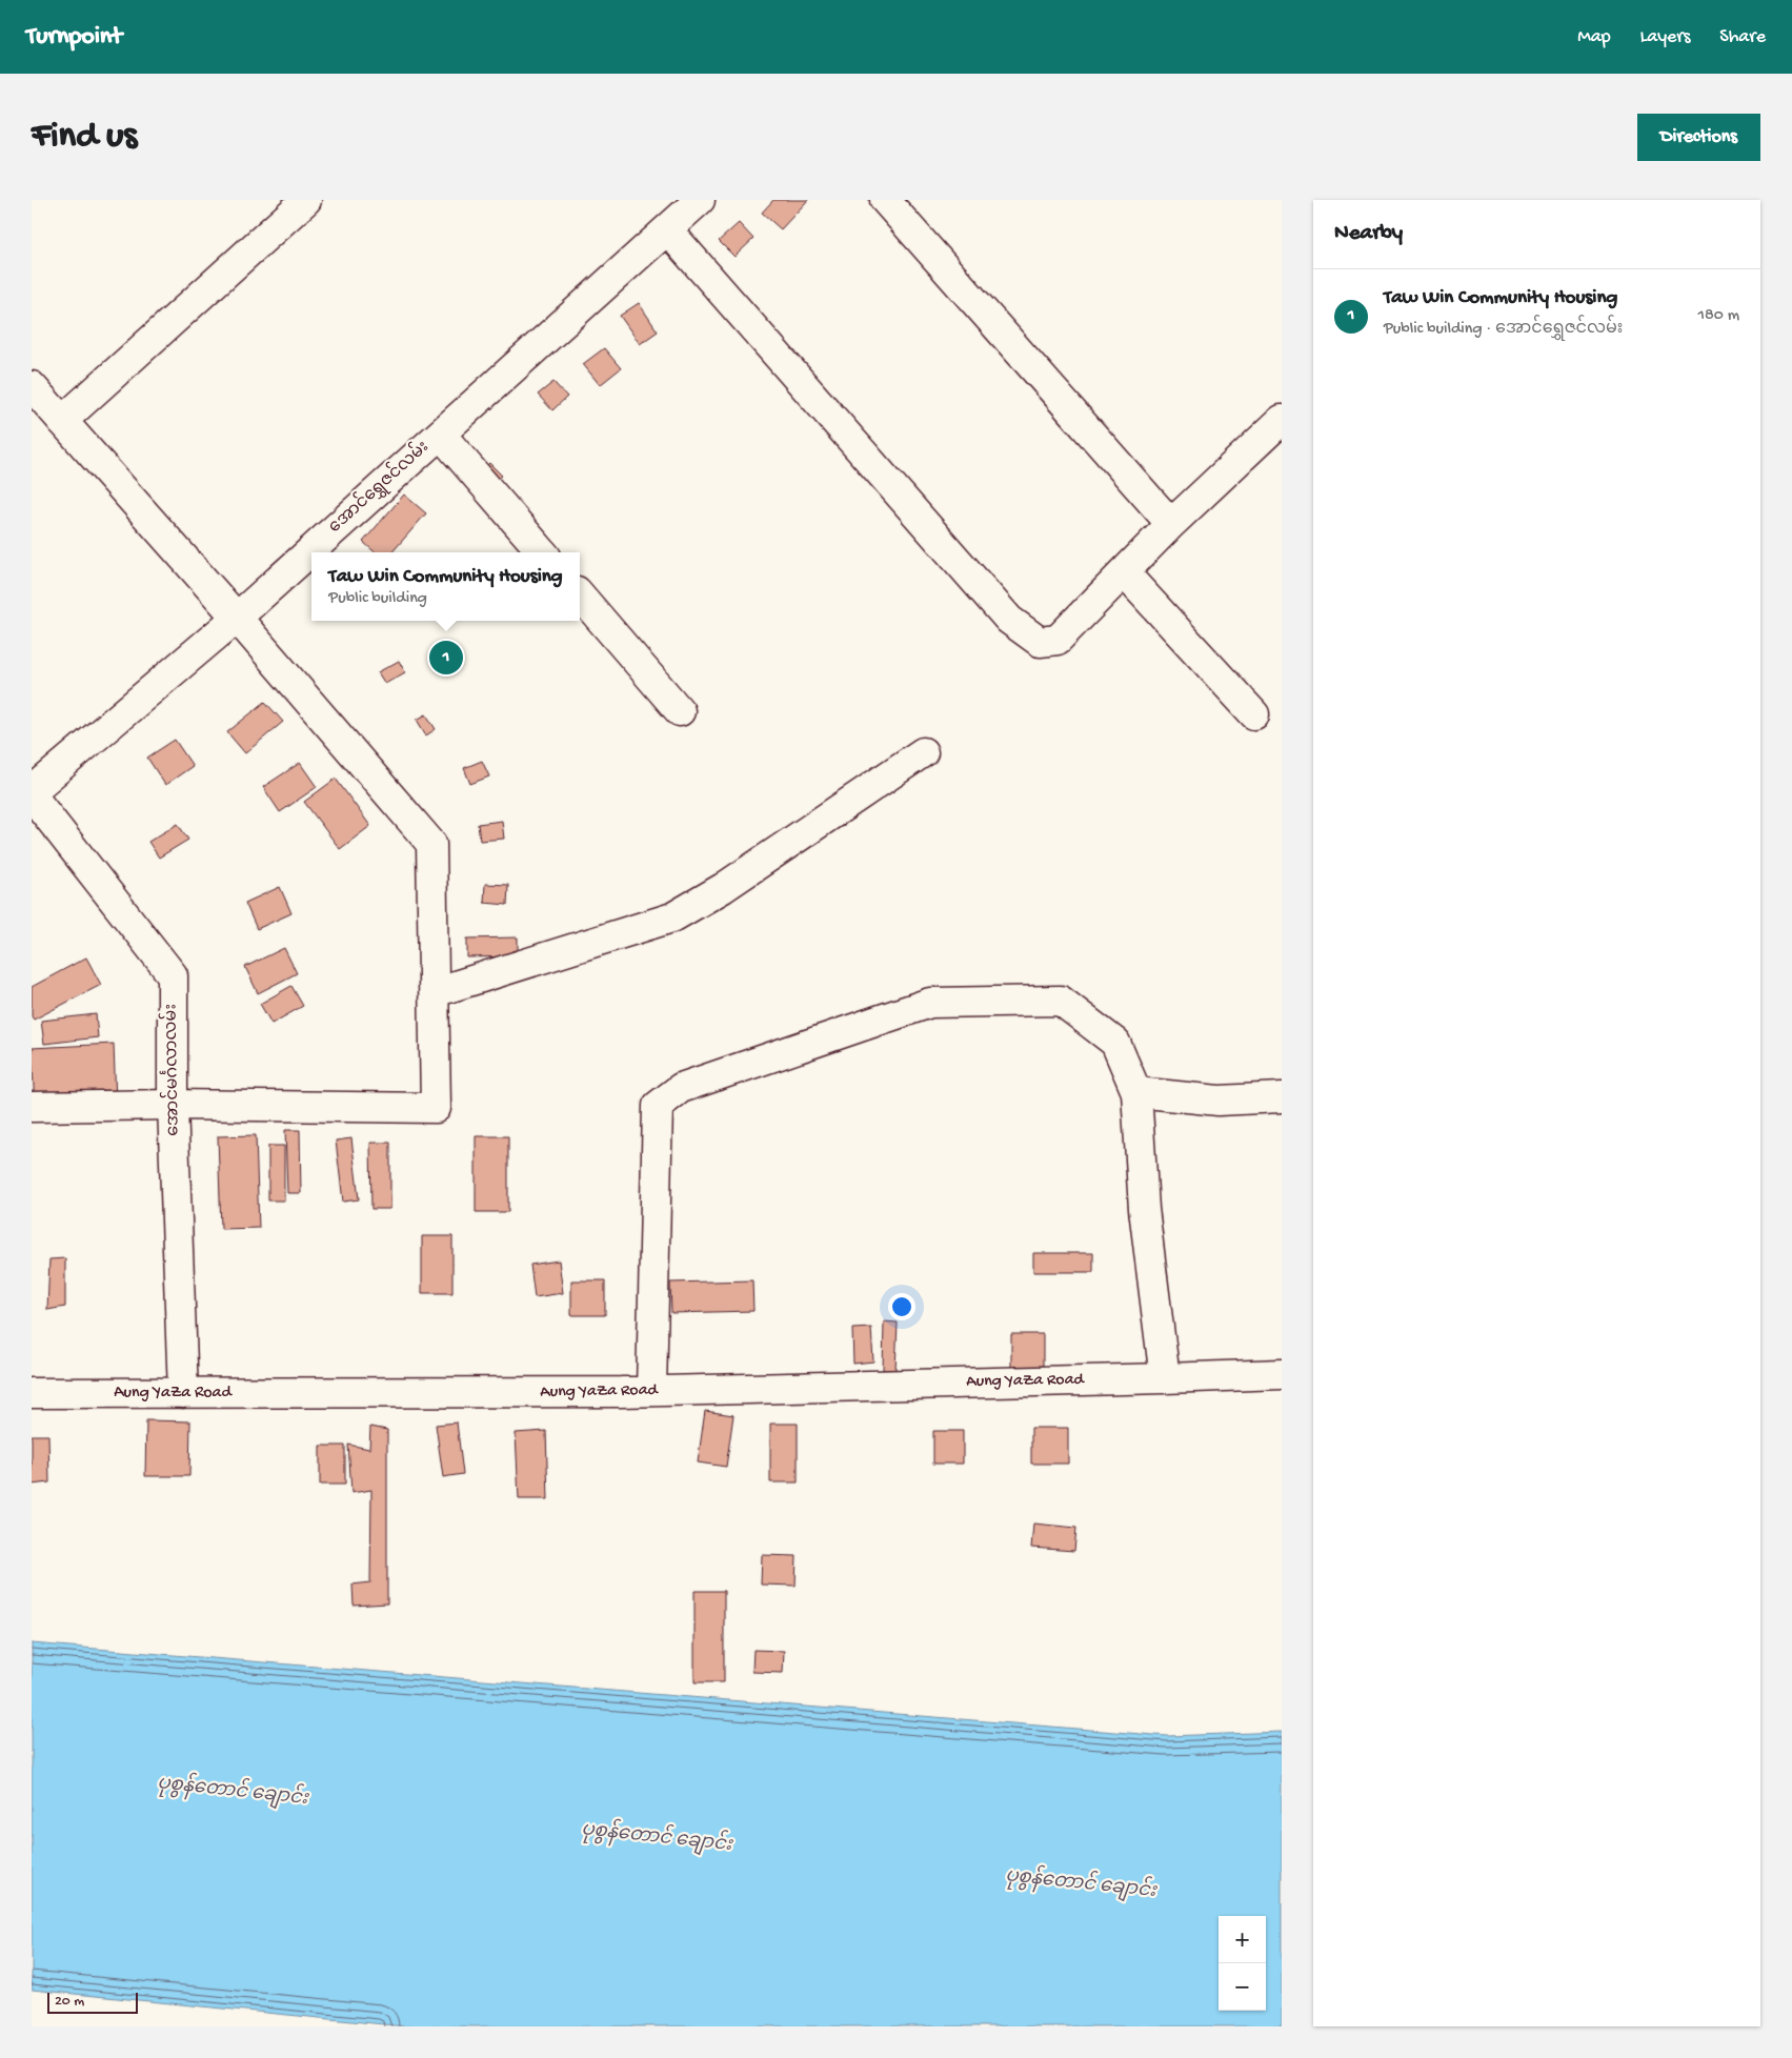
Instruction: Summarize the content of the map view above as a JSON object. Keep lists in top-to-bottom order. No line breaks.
{"streets":{"street":["အောင်ရွှေဇင်လမ်း","အောင်မင်္ဂလာလမ်း","Aung YaZa Road"]},"crossings":[["အောင်မင်္ဂလာလမ်း","Aung YaZa Road"]],"water":["ပုစွန်တောင် ချောင်း"],"scale_bar":"20 m","page":{"header":"Turnpoint","nav":["Map","Layers","Share"],"buttons":"Directions","title":"Find us","heading":"Nearby","list":[{"mark":"1","name":"Taw Win Community Housing","note":"Public building · အောင်ရွှေဇင်လမ်း","value":"180 m"}],"popup":["Taw Win Community Housing","Public building"],"pins":"1","map_buttons":["+","−"],"scale":"20 m"}}
